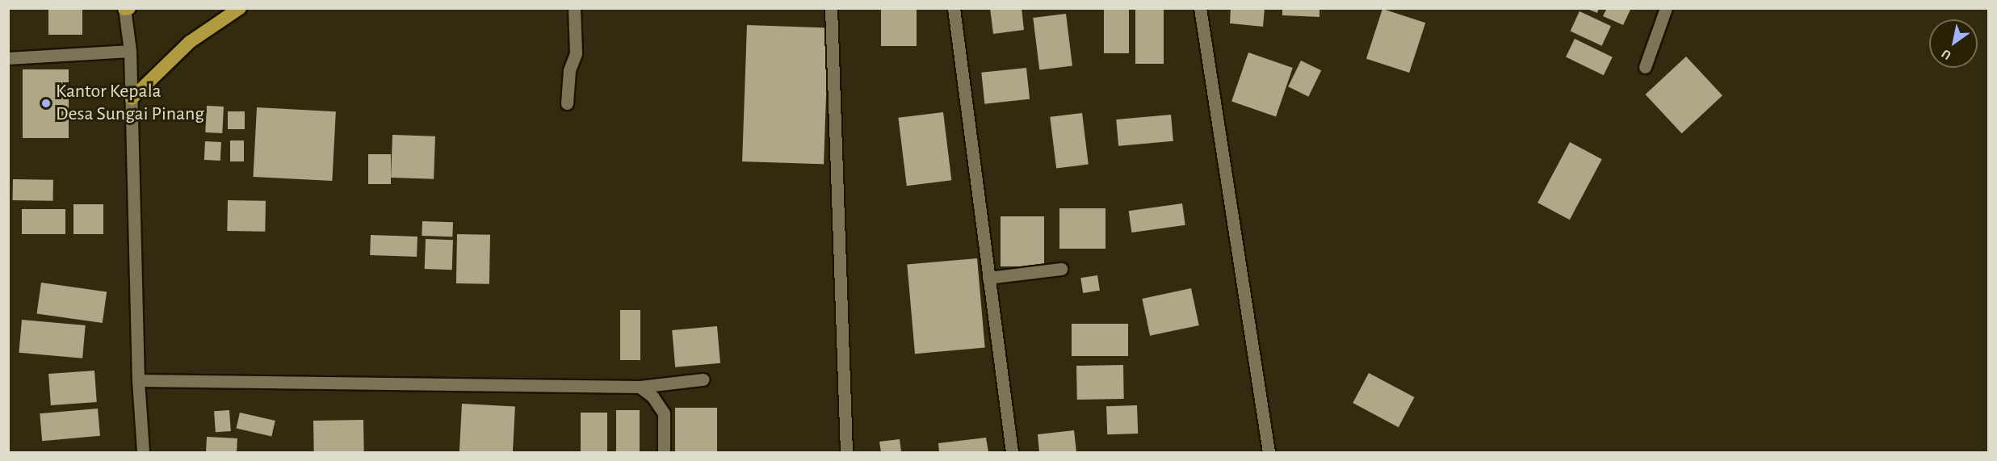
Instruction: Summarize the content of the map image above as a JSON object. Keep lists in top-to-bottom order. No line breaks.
{"places":["Kantor Kepala Desa Sungai Pinang"],"north":"bottom left"}
